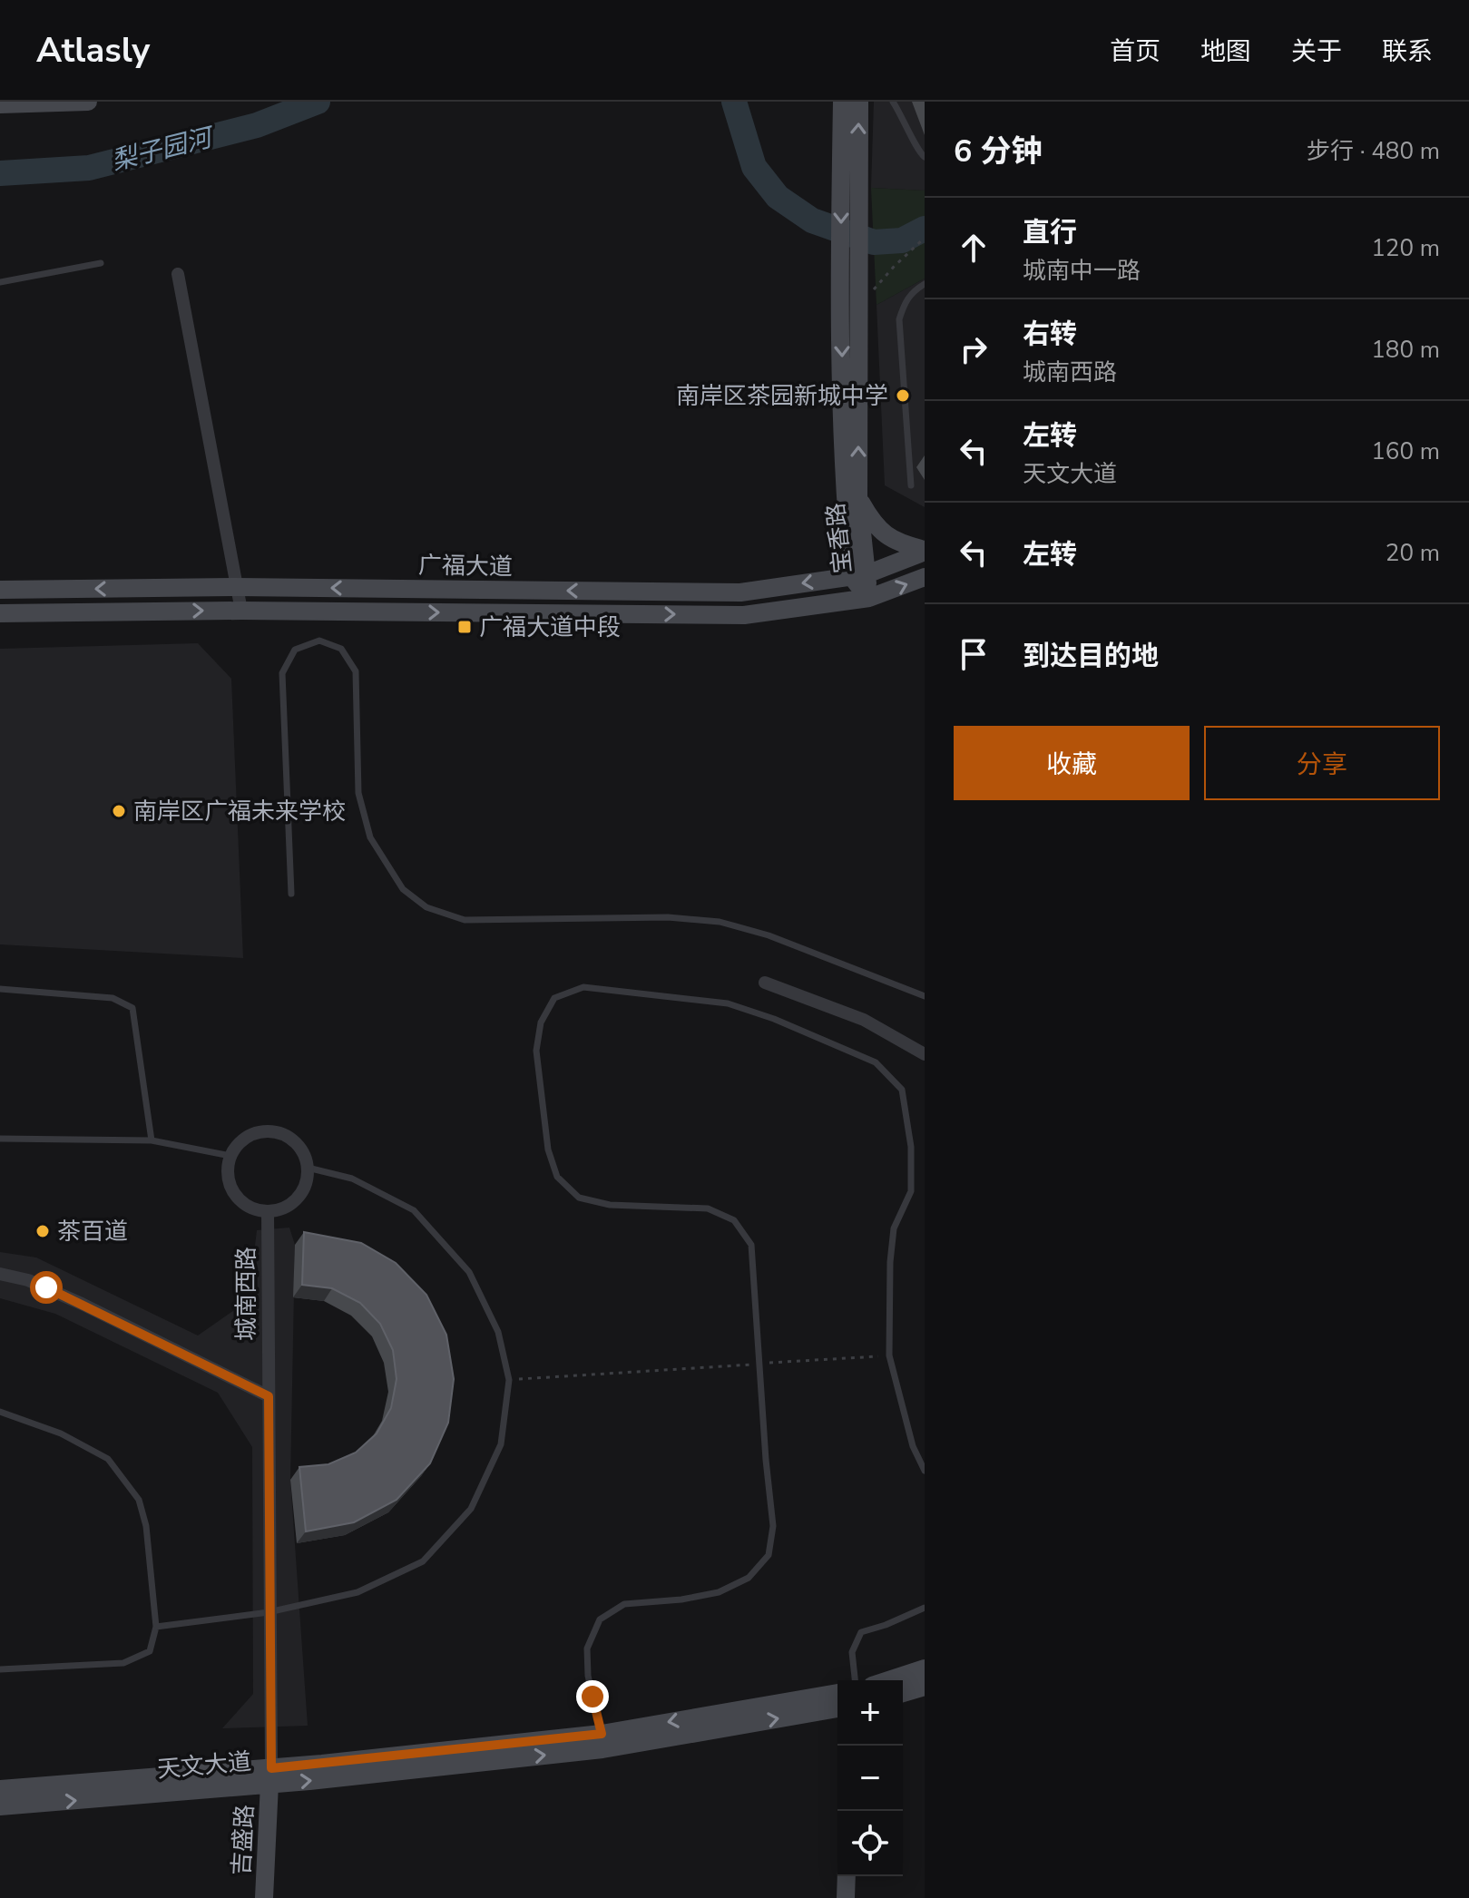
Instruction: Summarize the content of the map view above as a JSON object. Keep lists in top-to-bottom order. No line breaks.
{"streets":{"main road":["宝香路","广福大道","天文大道","吉盛路"],"street":["城南西路"]},"crossings":[["宝香路","广福大道"],["城南西路","天文大道"],["城南西路","吉盛路"],["天文大道","吉盛路"]],"water":["梨子园河"],"places":{"other":["南岸区茶园新城中学","南岸区广福未来学校","茶百道"],"transit":["广福大道中段"]},"page":{"header":"Atlasly","nav":["首页","地图","关于","联系"],"heading":["6 分钟","步行 · 480 m"],"list":[["直行","城南中一路","120 m"],["右转","城南西路","180 m"],["左转","天文大道","160 m"],["左转","20 m"],"到达目的地"],"buttons":["收藏","分享"],"map_buttons":["+","−"]}}
